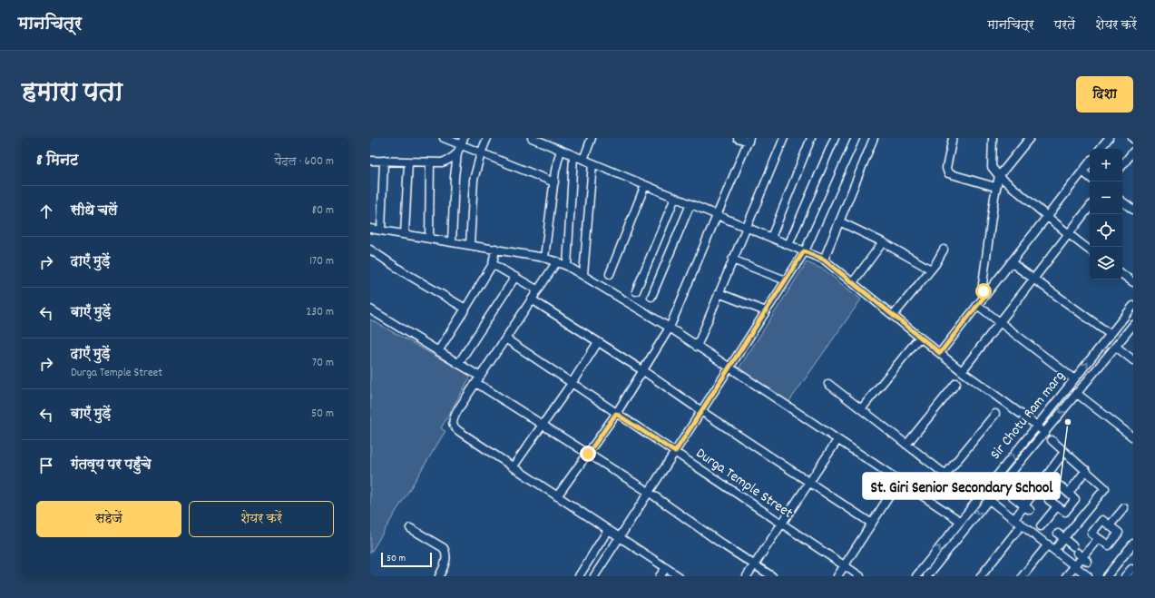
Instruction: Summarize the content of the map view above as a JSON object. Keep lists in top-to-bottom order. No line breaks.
{"streets":{"street":["Sir Chotu Ram marg","Durga Temple Street"]},"places":["St. Giri Senior Secondary School"],"scale_bar":"50 m","page":{"header":"मानचित्र","nav":["मानचित्र","परतें","शेयर करें"],"title":"हमारा पता","buttons":["दिशा",["सहेजें","शेयर करें"]],"heading":["8 मिनट","पैदल · 600 m"],"map_buttons":["+","−"],"list":[["सीधे चलें","80 m"],["दाएँ मुड़ें","170 m"],["बाएँ मुड़ें","230 m"],["दाएँ मुड़ें","Durga Temple Street","70 m"],["बाएँ मुड़ें","50 m"],"गंतव्य पर पहुँचे"],"scale":"50 m"}}
